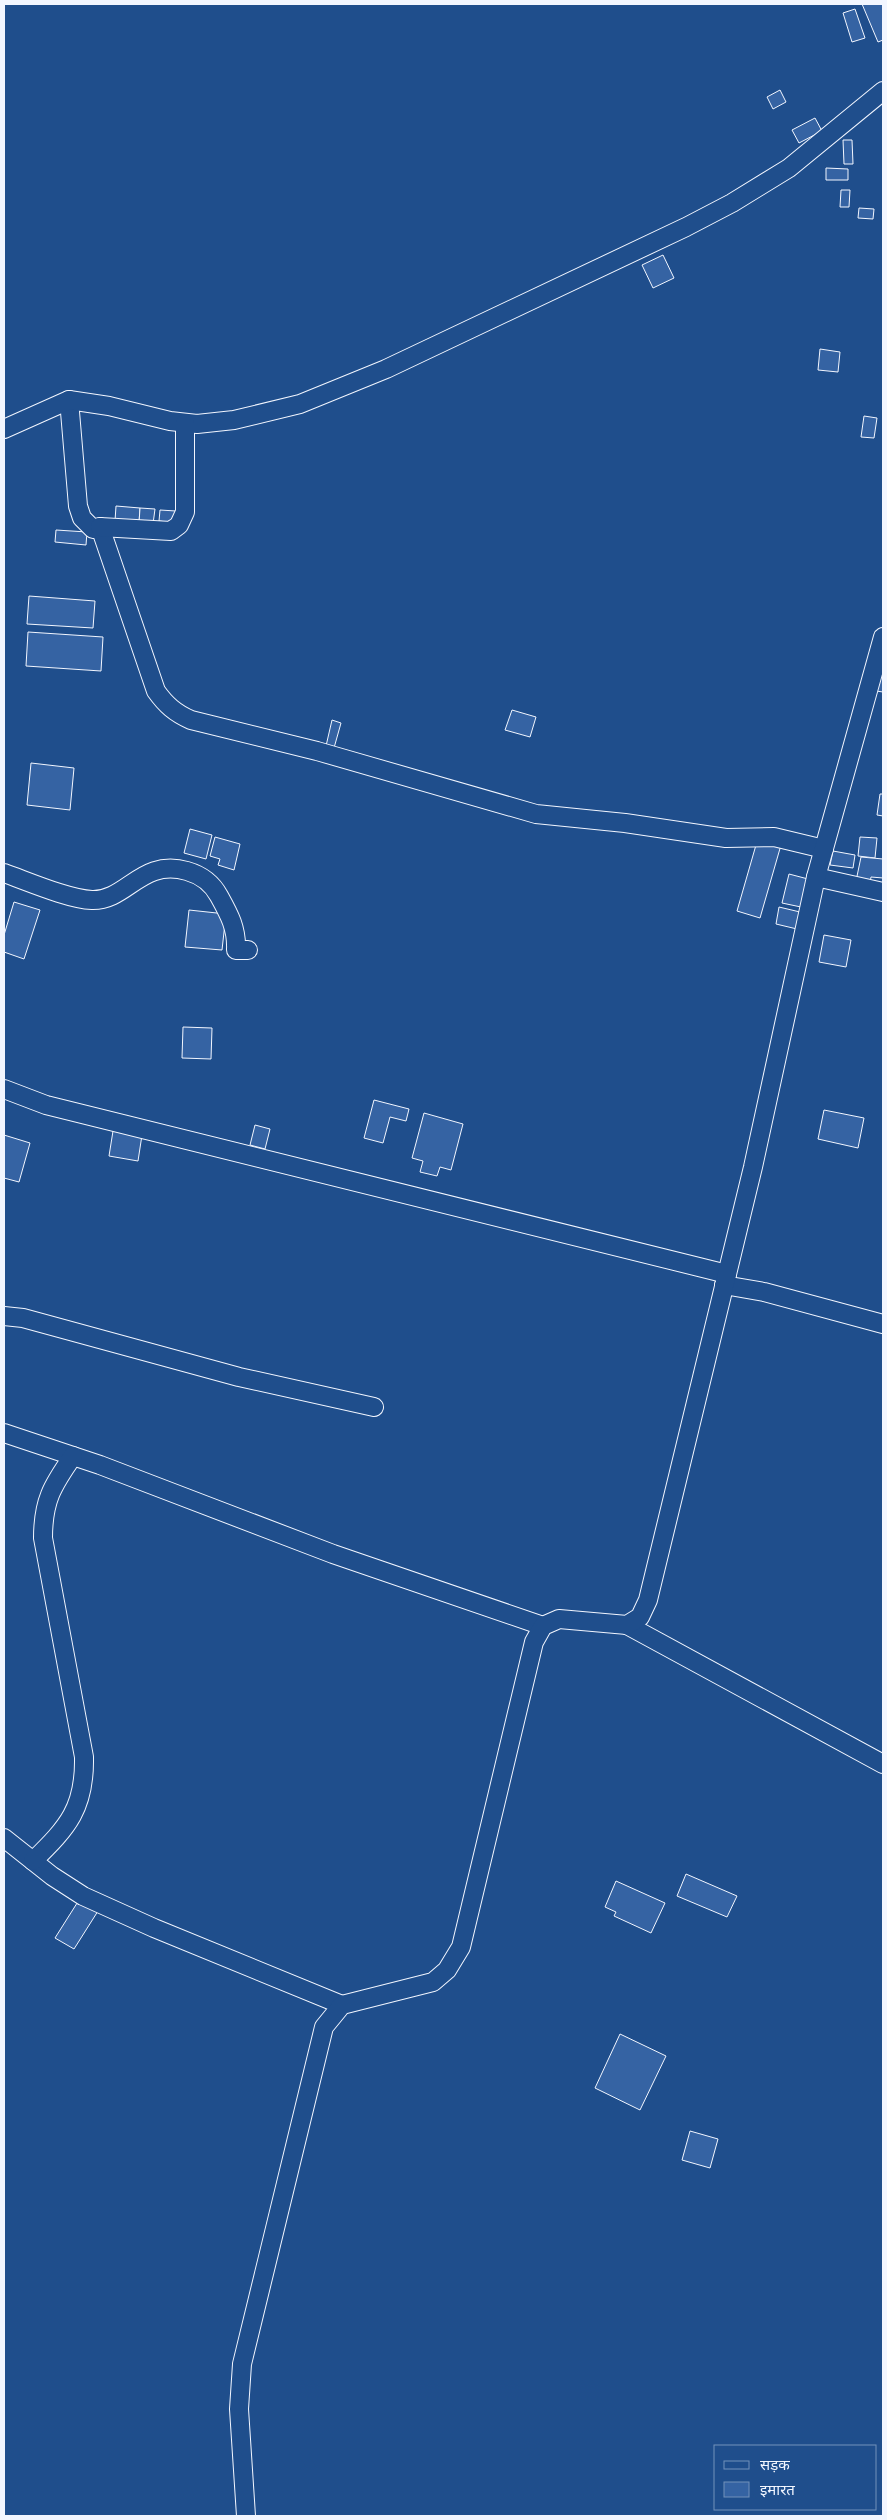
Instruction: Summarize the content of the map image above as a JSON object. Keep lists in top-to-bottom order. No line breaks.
{"legend":["सड़क","इमारत"]}
